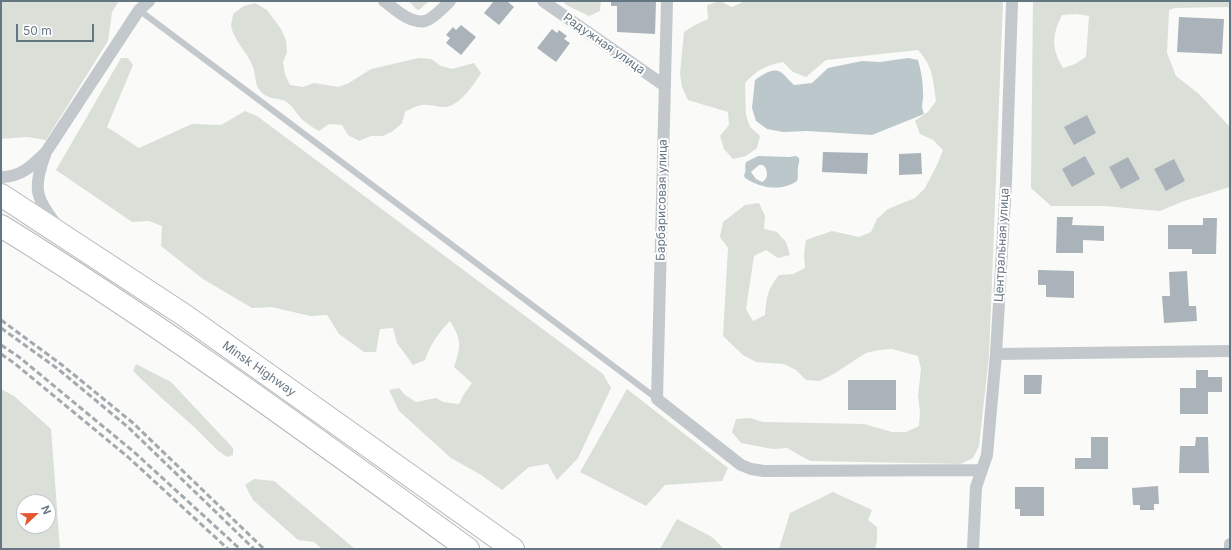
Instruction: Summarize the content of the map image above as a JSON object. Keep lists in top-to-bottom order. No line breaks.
{"streets":{"highway":["Minsk Highway"],"street":["Радужная улица","Барбарисовая улица","Центральная улица"]},"crossings":[["Радужная улица","Барбарисовая улица"]],"scale_bar":"50 m","north":"right"}
